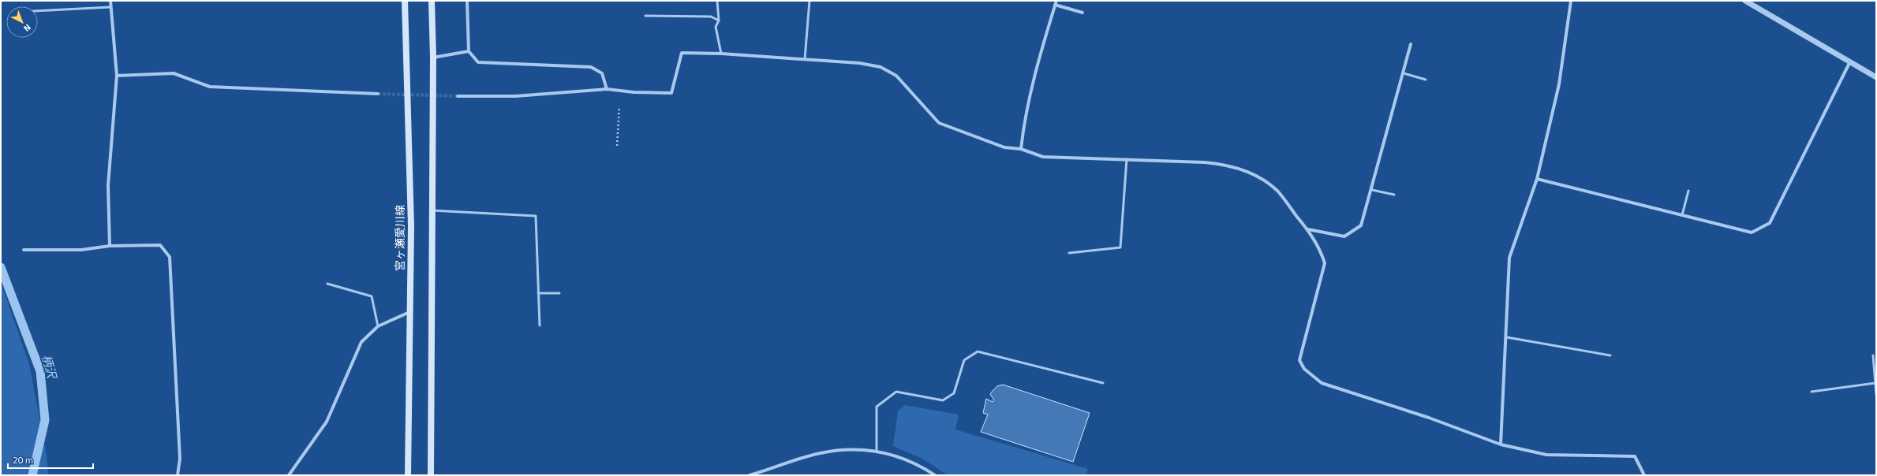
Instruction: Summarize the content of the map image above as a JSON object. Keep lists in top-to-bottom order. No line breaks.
{"streets":{"main road":["宮ヶ瀬愛川線"]},"water":["柄沢"],"scale_bar":"20 m","north":"bottom right"}
